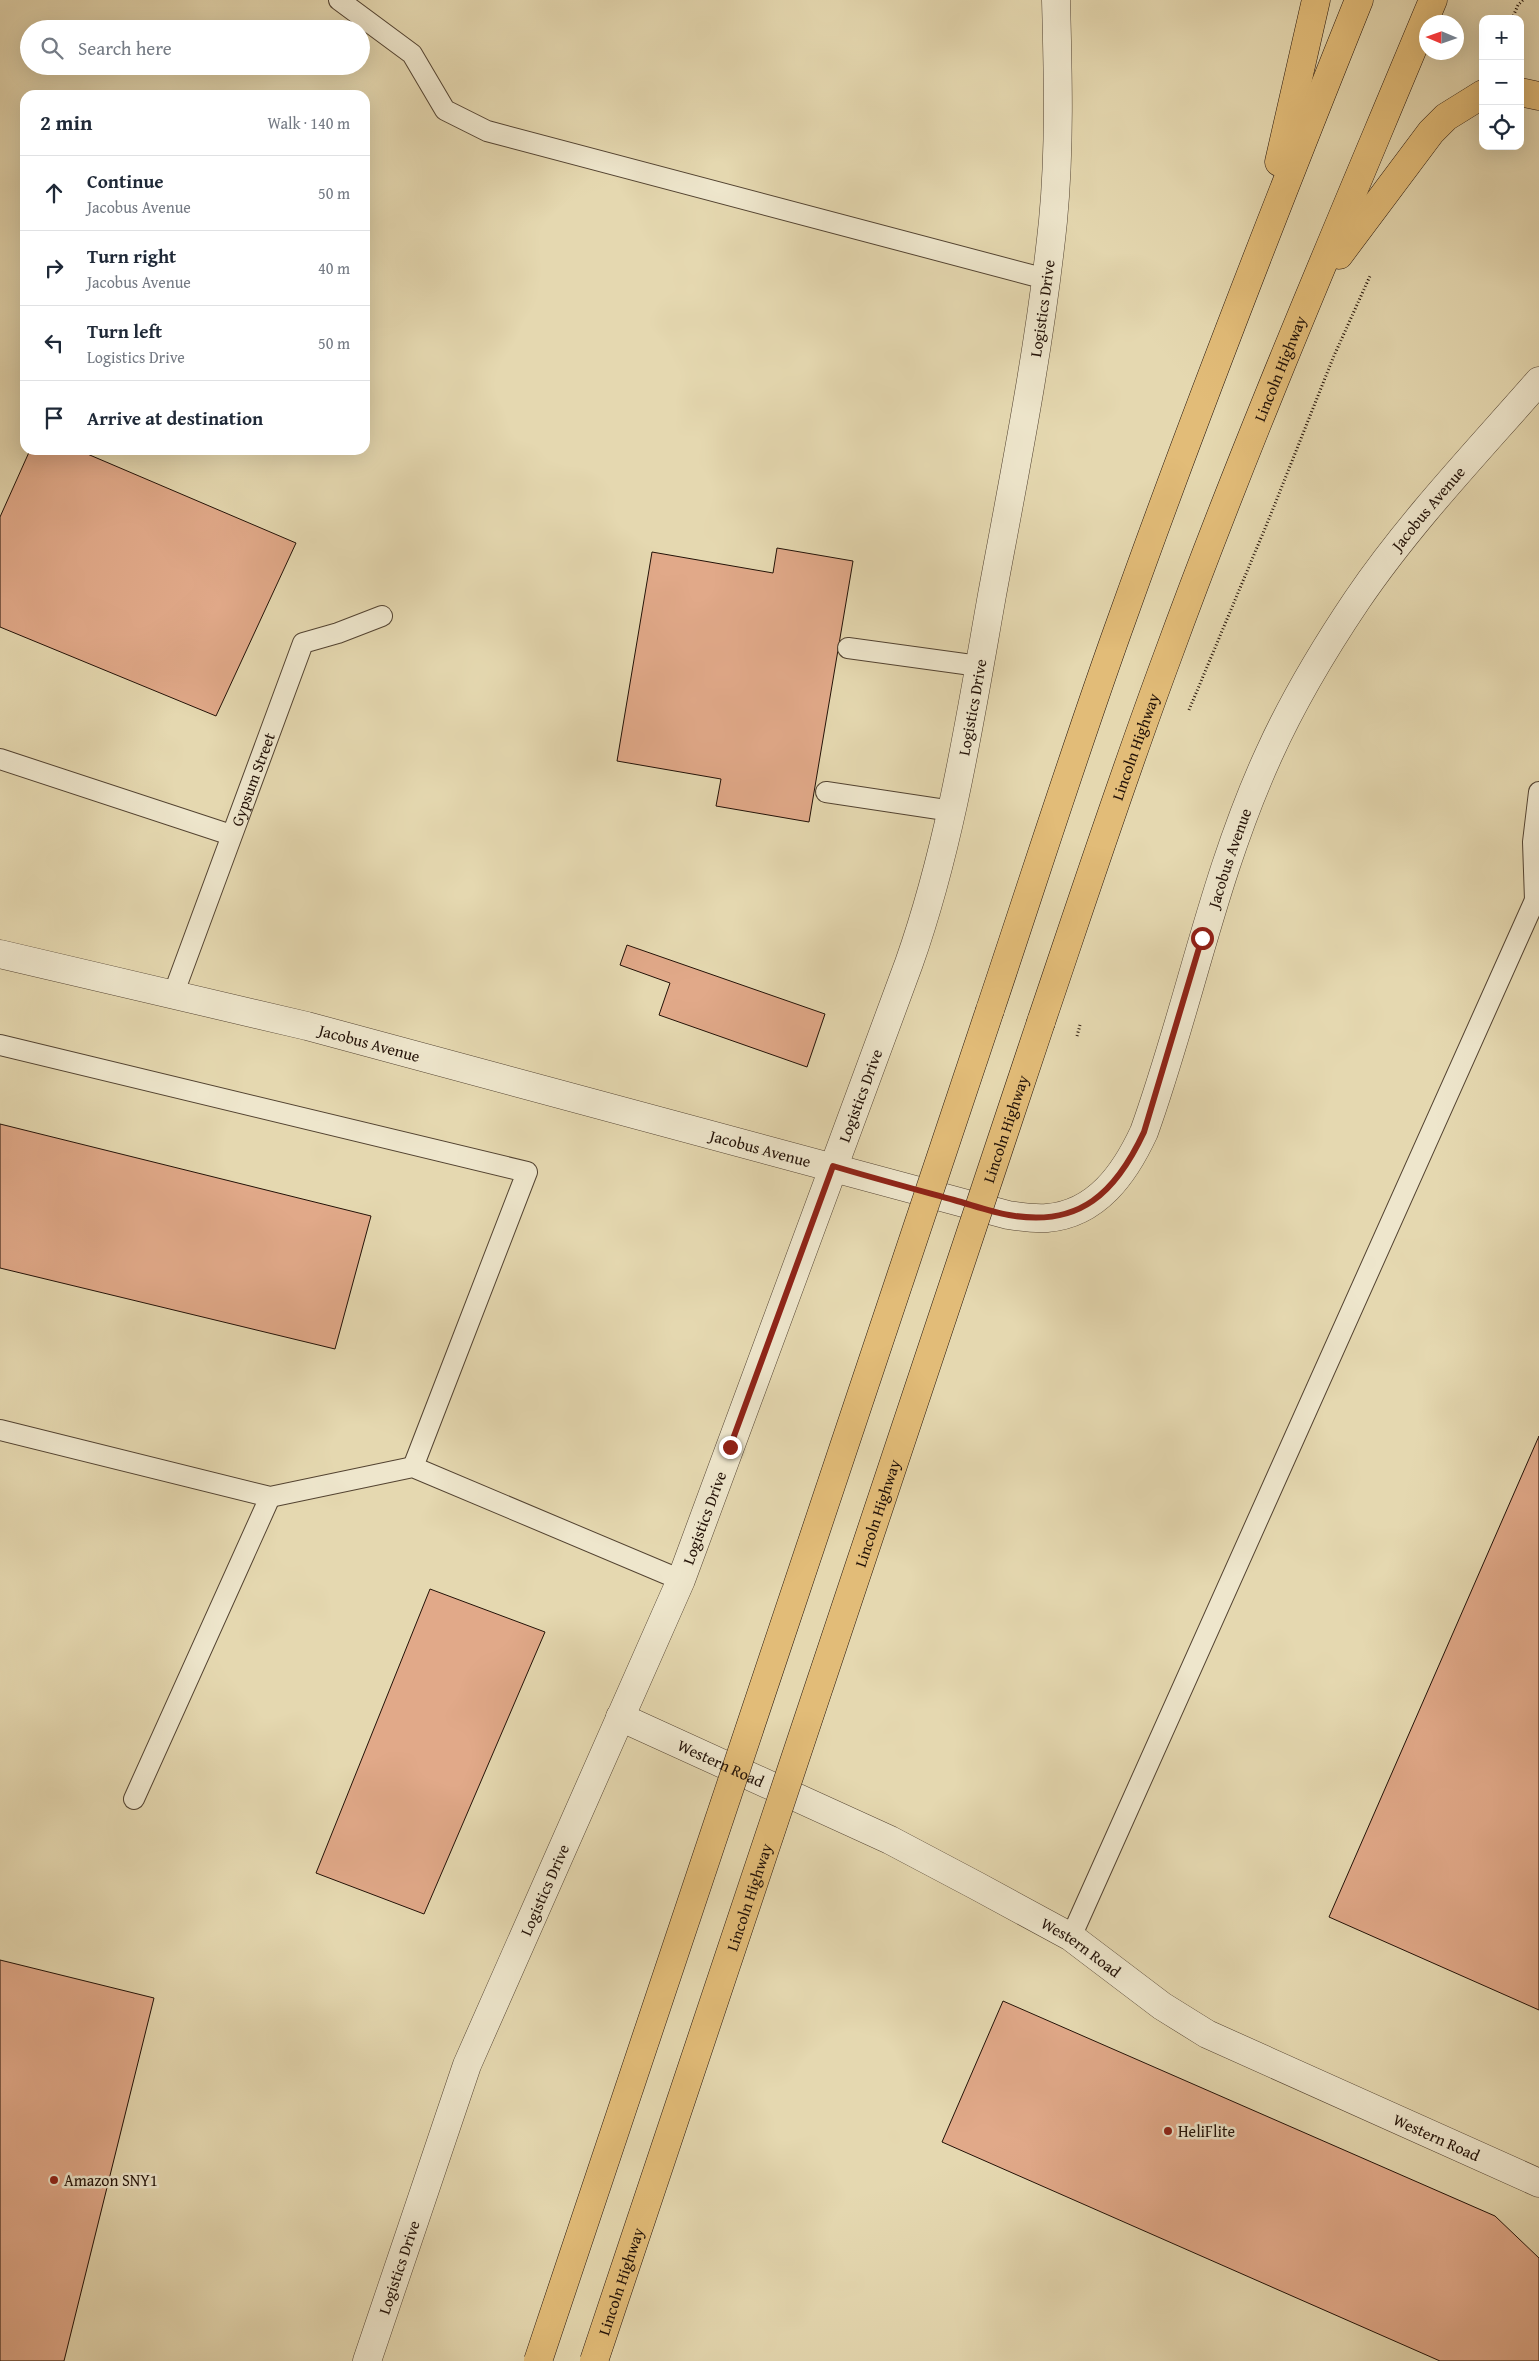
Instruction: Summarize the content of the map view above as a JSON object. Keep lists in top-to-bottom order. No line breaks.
{"streets":{"highway":["Lincoln Highway"],"street":["Logistics Drive","Jacobus Avenue","Western Road"],"lane":["Gypsum Street"]},"crossings":[["Logistics Drive","Jacobus Avenue"],["Logistics Drive","Western Road"],["Jacobus Avenue","Gypsum Street"]],"places":["HeliFlite","Amazon SNY1"],"north":"left","page":{"map_buttons":["+","−"],"search":"Search here","heading":["2 min","Walk · 140 m"],"list":[["Continue","Jacobus Avenue","50 m"],["Turn right","Jacobus Avenue","40 m"],["Turn left","Logistics Drive","50 m"],"Arrive at destination"]}}
